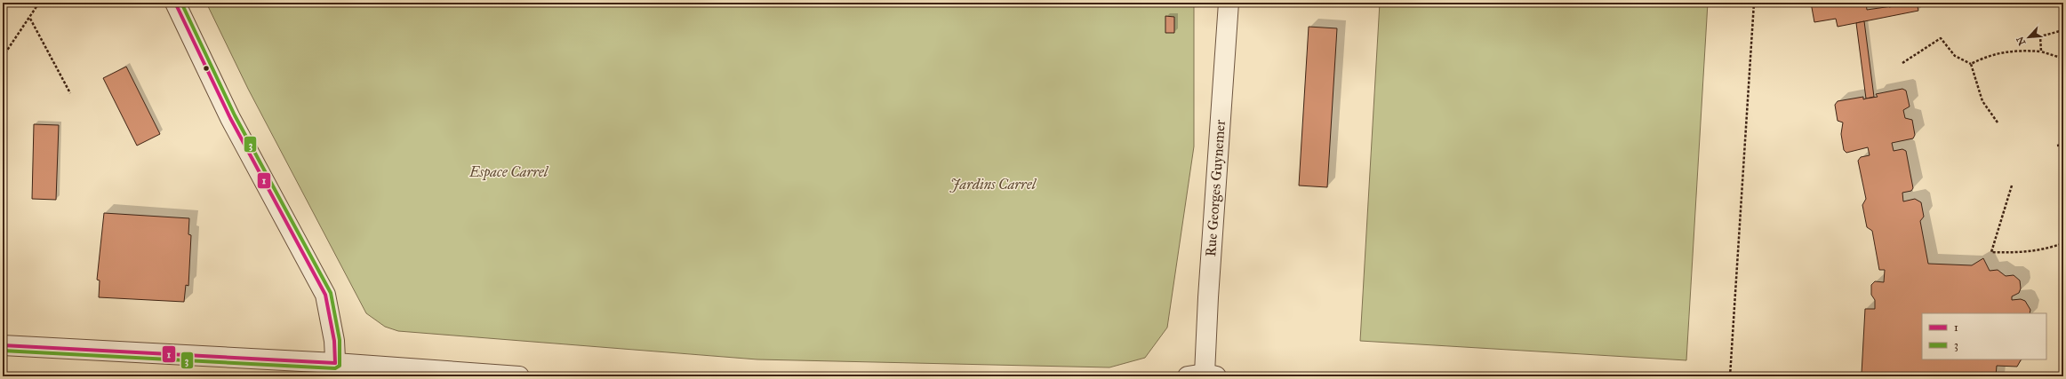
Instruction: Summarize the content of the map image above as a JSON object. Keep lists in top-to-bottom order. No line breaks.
{"streets":{"street":["Rue Georges Guynemer"]},"parks":["Espace Carrel","Jardins Carrel"],"lines":["transit line 1","transit line 3"],"legend":["1","3"],"north":"bottom left"}
